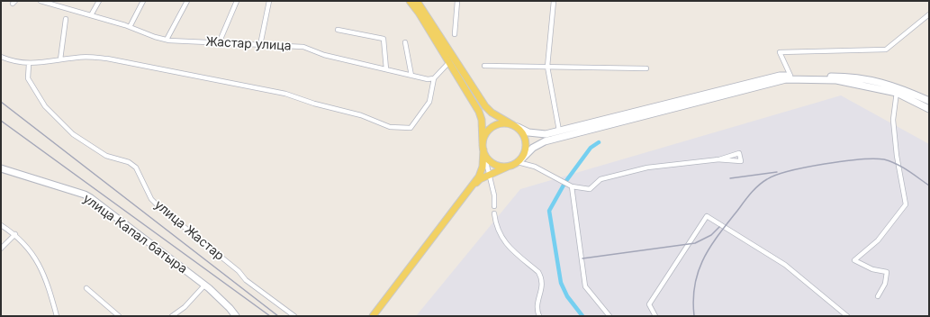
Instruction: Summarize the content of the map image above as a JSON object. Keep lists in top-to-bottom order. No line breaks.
{"streets":{"main road":["улица Капал батыра"],"street":["Жастар улица","улица Жастар"]}}
